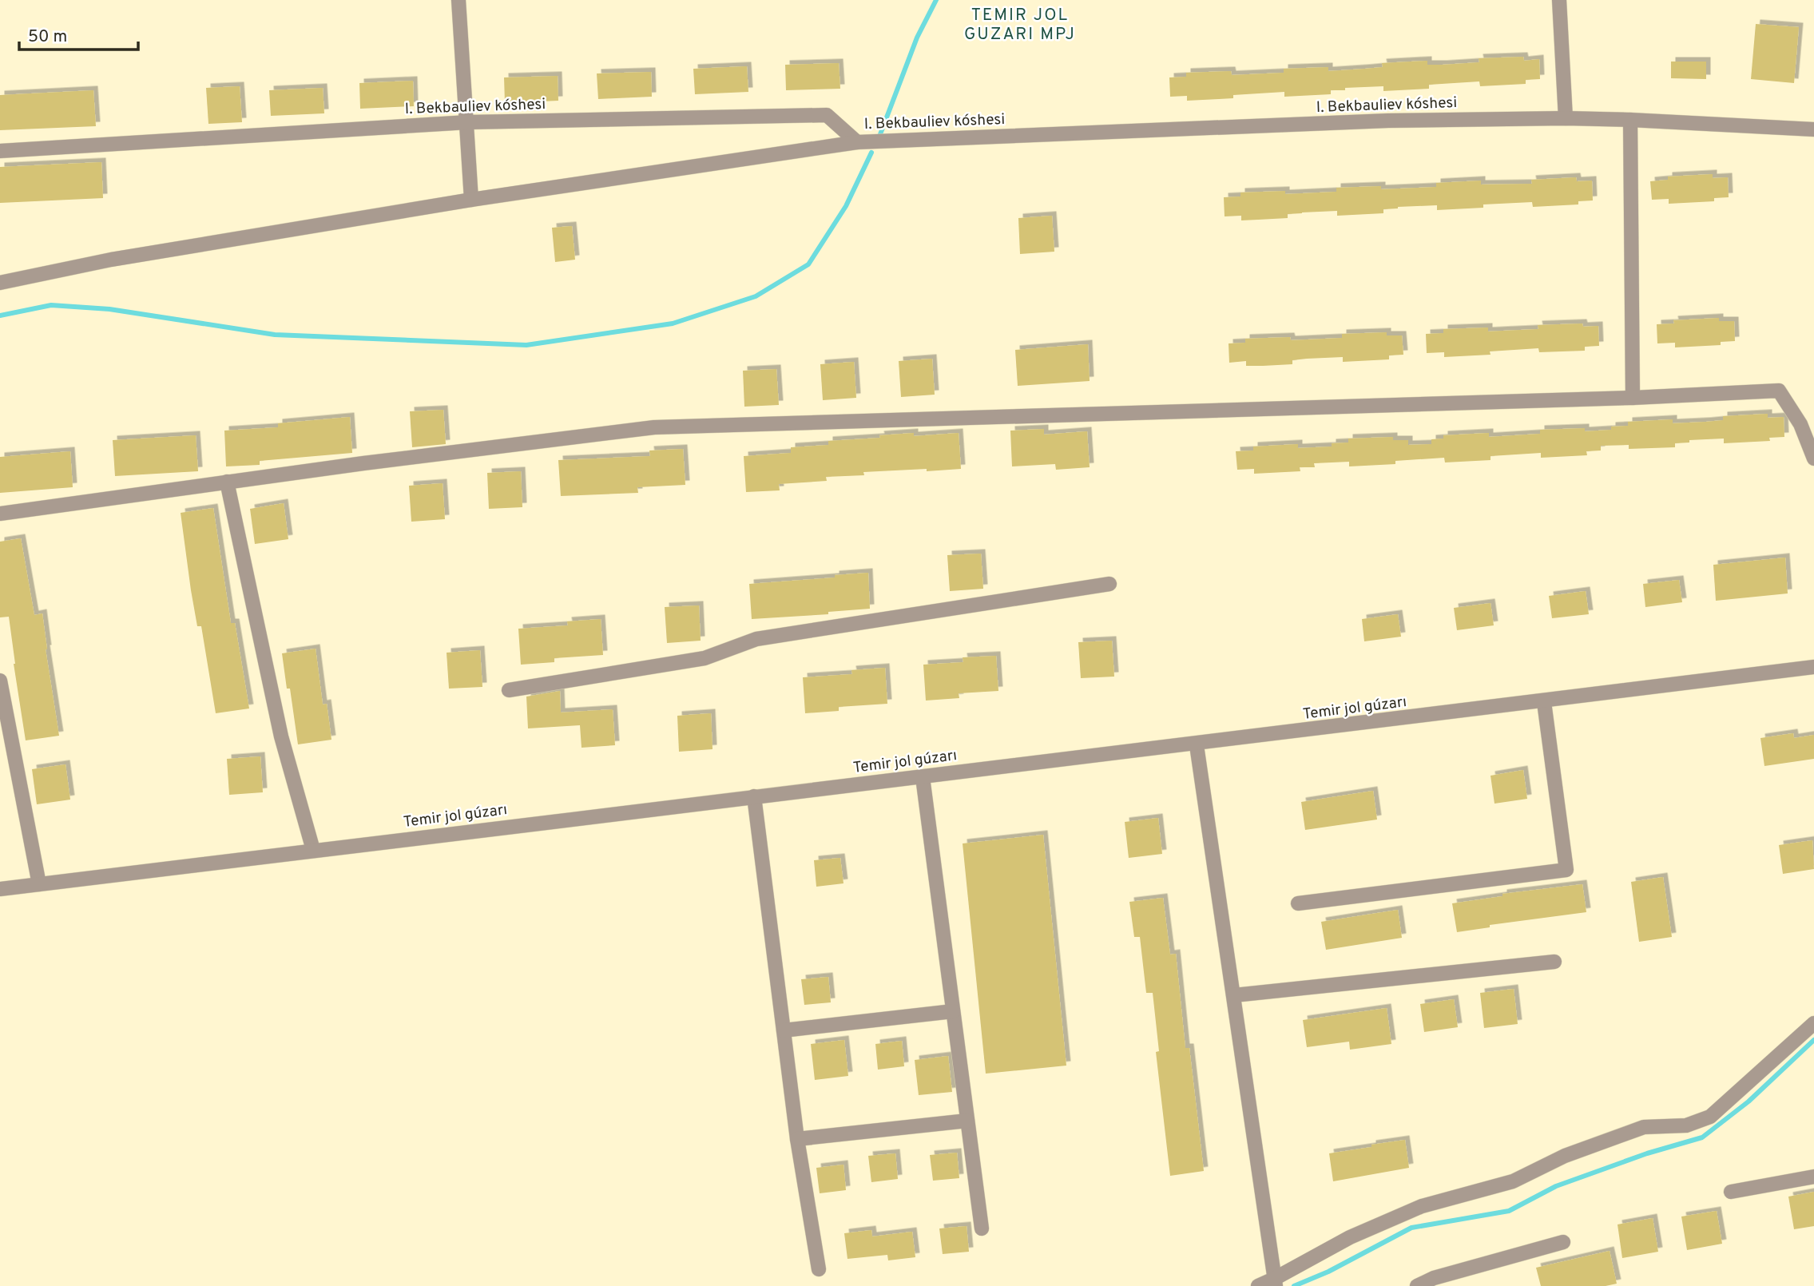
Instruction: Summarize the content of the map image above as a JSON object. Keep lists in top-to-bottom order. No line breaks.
{"streets":{"street":["I. Bekbauliev kóshesi","Temir jol gúzarı"]},"districts":["TEMIR JOL GUZARI MPJ"],"scale_bar":"50 m"}
